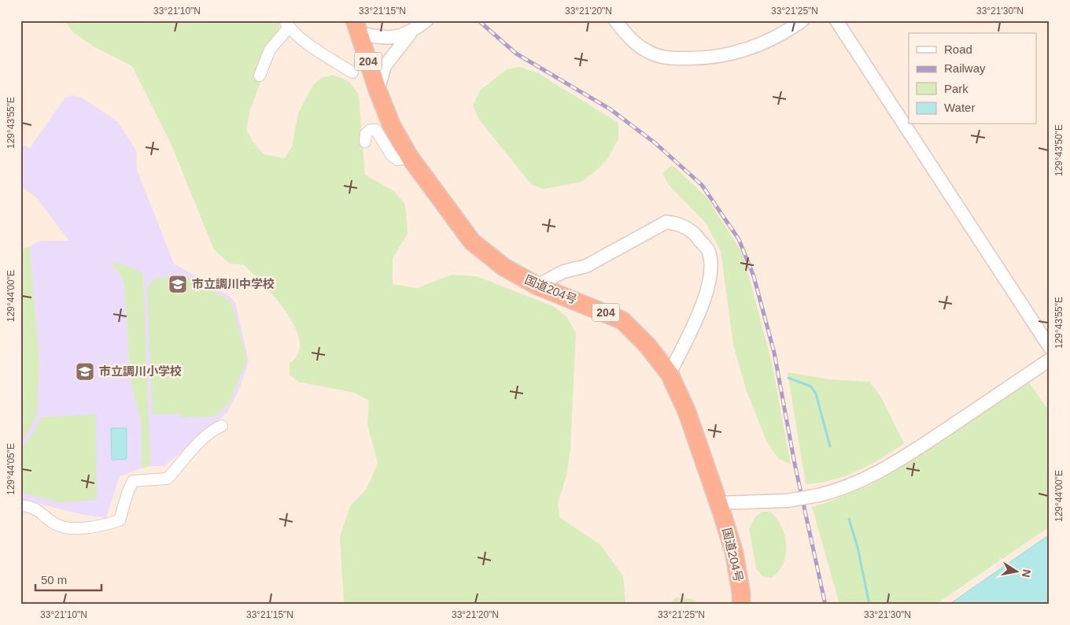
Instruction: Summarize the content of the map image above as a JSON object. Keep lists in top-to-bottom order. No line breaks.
{"streets":{"highway":["204","国道204号"]},"places":{"school or university":["市立調川中学校","市立調川小学校"]},"legend":["Road","Railway","Park","Water"],"scale_bar":"50 m","north":"right","coordinates":["33°21'10\"N","33°21'15\"N","33°21'20\"N","33°21'25\"N","33°21'30\"N","129°43'55\"E","129°43'50\"E","129°44'00\"E","129°44'05\"E"]}
